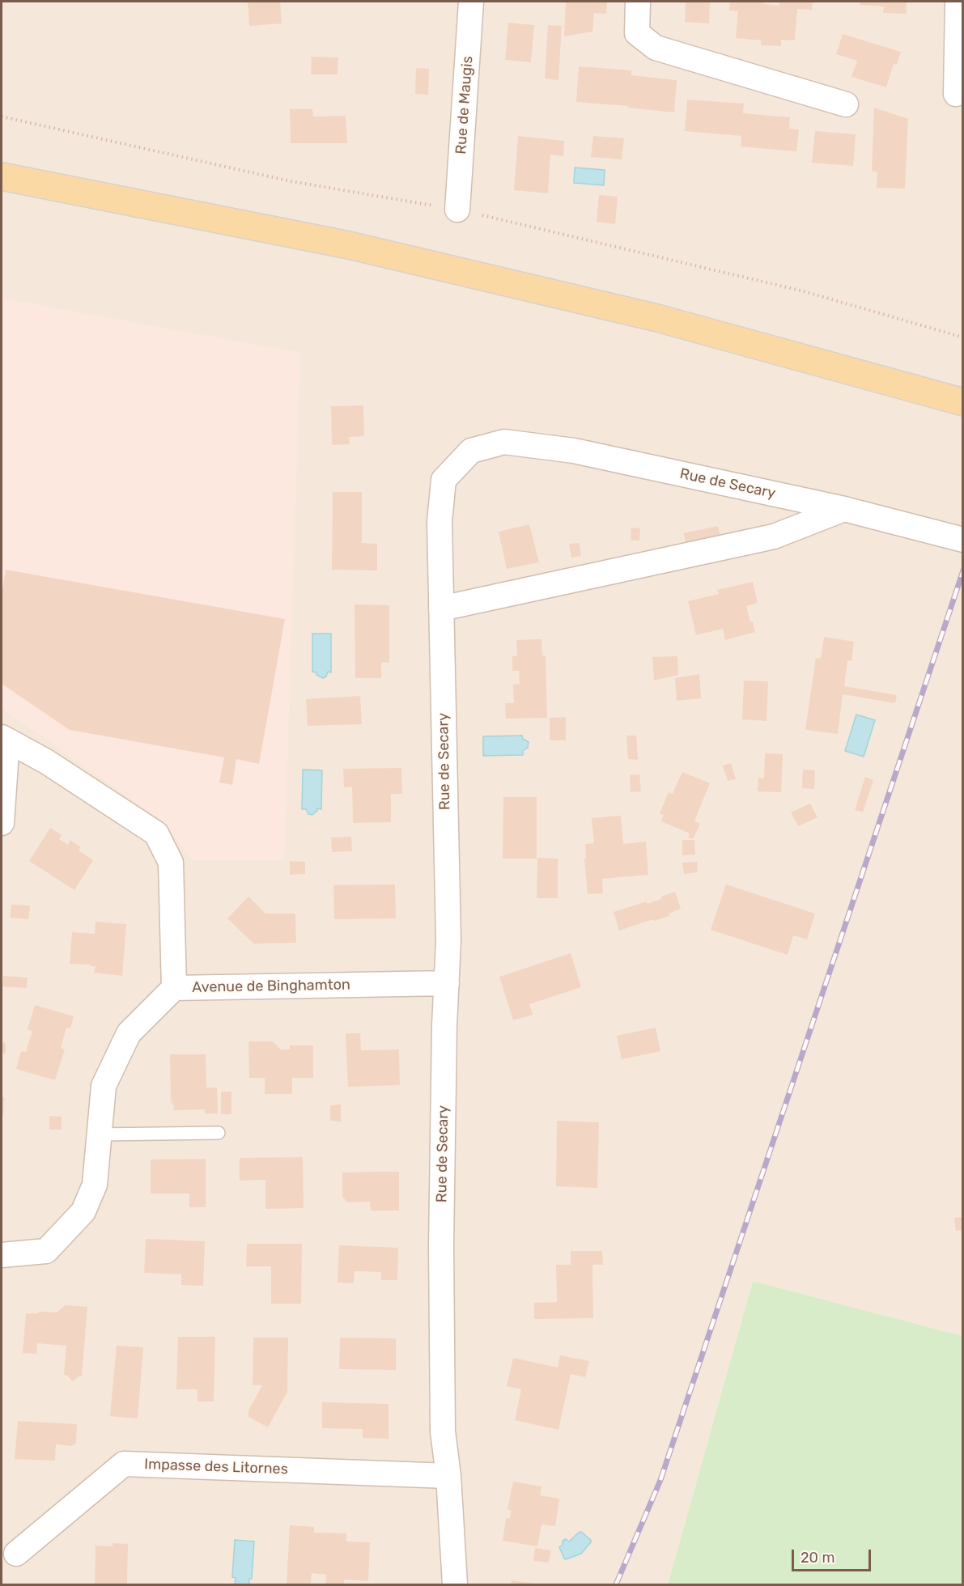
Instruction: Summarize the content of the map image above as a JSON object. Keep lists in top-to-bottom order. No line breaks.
{"streets":{"street":["Rue de Maugis","Rue de Secary","Avenue de Binghamton","Impasse des Litornes"]},"crossings":[["Rue de Secary","Avenue de Binghamton"],["Rue de Secary","Impasse des Litornes"]],"scale_bar":"20 m"}
